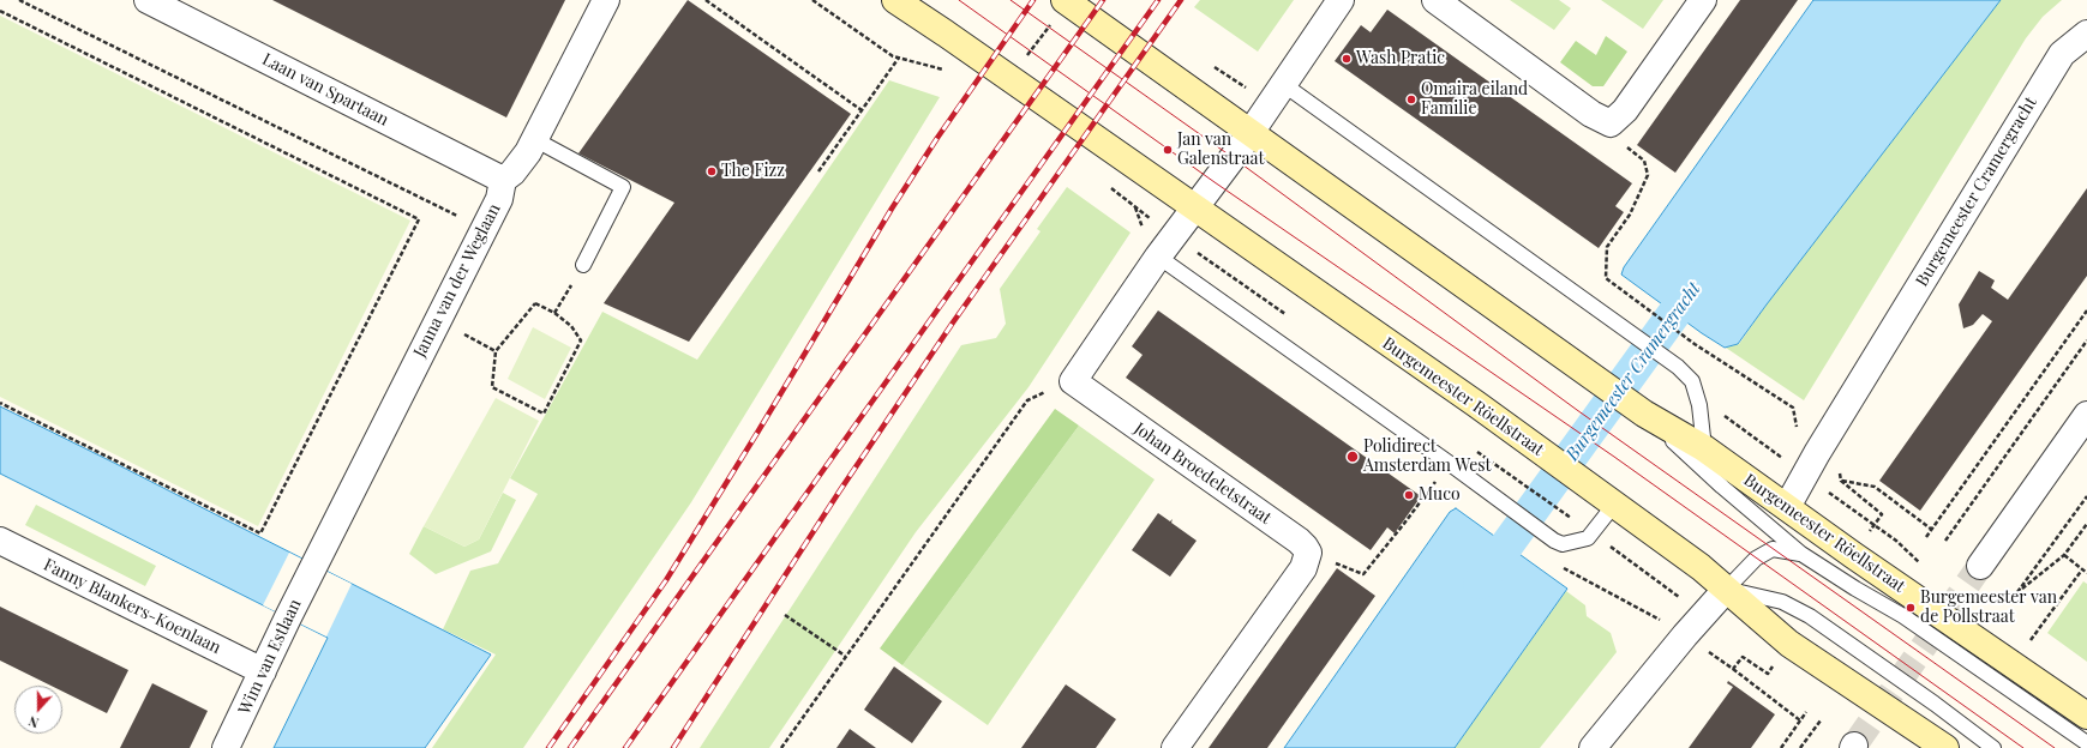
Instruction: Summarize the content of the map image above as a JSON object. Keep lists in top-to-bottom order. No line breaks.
{"streets":{"main road":["Burgemeester Röellstraat"],"street":["Laan van Spartaan","Burgemeester Cramergracht","Janna van der Weglaan","Johan Broedeletstraat","Fanny Blankers-Koenlaan","Wim van Estlaan"]},"crossings":[["Laan van Spartaan","Janna van der Weglaan"],["Burgemeester Cramergracht","Burgemeester Röellstraat"],["Janna van der Weglaan","Wim van Estlaan"],["Fanny Blankers-Koenlaan","Wim van Estlaan"]],"water":["Burgemeester Cramergracht"],"places":["Wash Pratic","Omaira eiland Familie","Jan van Galenstraat","The Fizz","Polidirect Amsterdam West","Muco","Burgemeester van de Pollstraat"],"north":"bottom"}
